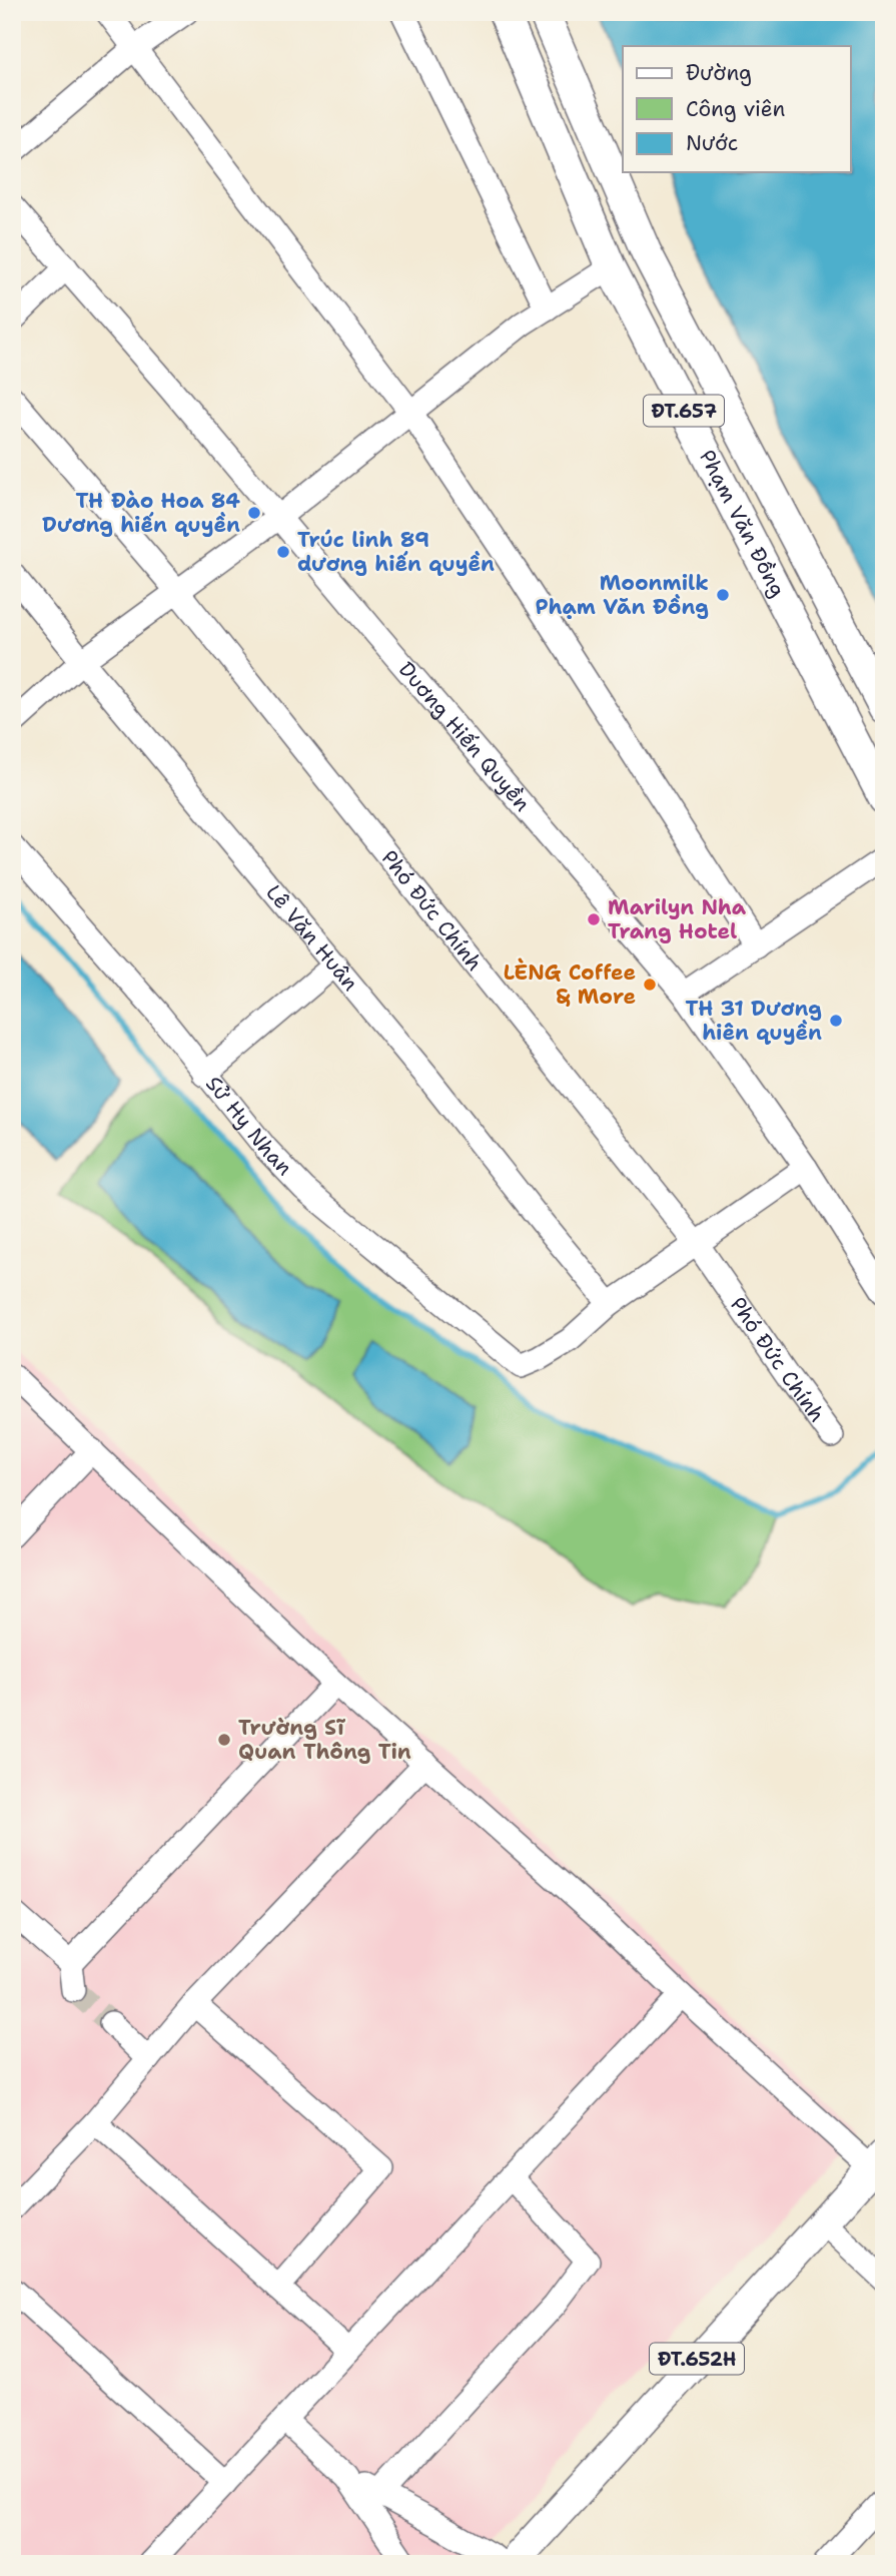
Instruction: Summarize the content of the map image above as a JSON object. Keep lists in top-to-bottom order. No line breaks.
{"streets":{"main road":["ĐT.657","Phạm Văn Đồng","ĐT.652H"],"street":["Duơng Hiến Quyền","Phó Đức Chính","Lê Văn Huân","Sử Hy Nhan"]},"crossings":[["Lê Văn Huân","Sử Hy Nhan"]],"places":["TH Đào Hoa 84 Dương hiến quyền","Trúc linh 89 dương hiến quyền","Moonmilk Phạm Văn Đồng","Marilyn Nha Trang Hotel","LÈNG Coffee & More","TH 31 Dương hiên quyền","Trường Sĩ Quan Thông Tin"],"legend":["Đường","Công viên","Nước"]}
